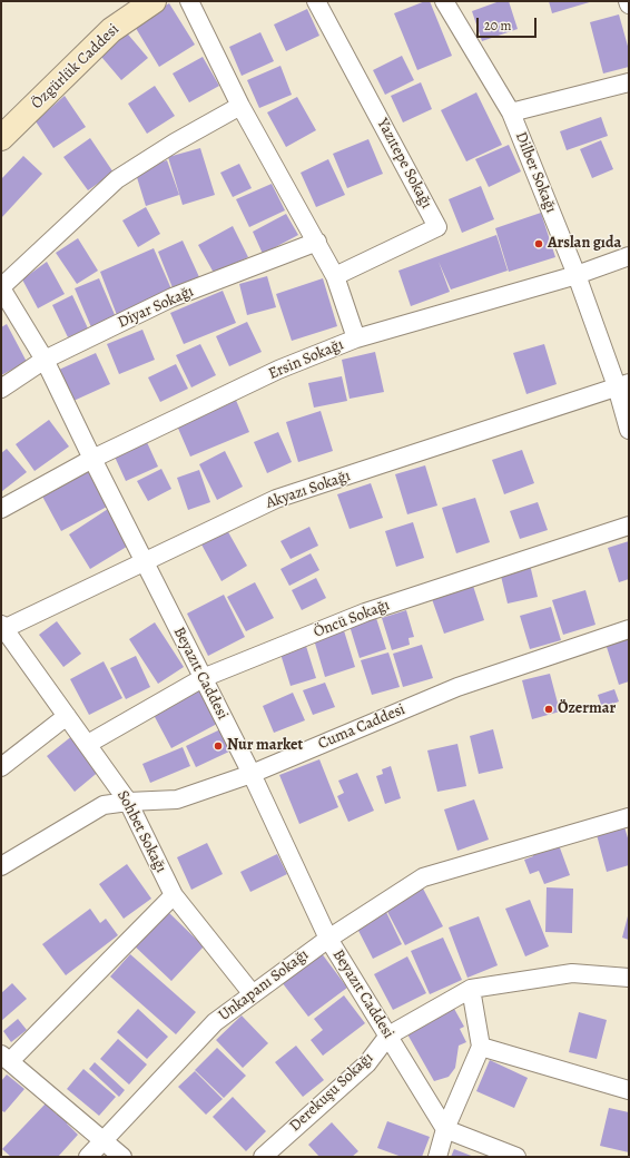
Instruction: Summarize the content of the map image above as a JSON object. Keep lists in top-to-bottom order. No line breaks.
{"streets":{"street":["Özgürlük Caddesi","Yazıtepe Sokağı","Dilber Sokağı","Diyar Sokağı","Ersin Sokağı","Akyazı Sokağı","Öncü Sokağı","Beyazıt Caddesi","Cuma Caddesi","Sohbet Sokağı","Unkapanı Sokağı","Derekuşu Sokağı"]},"crossings":[["Dilber Sokağı","Ersin Sokağı"],["Dilber Sokağı","Akyazı Sokağı"],["Diyar Sokağı","Beyazıt Caddesi"],["Ersin Sokağı","Beyazıt Caddesi"],["Akyazı Sokağı","Beyazıt Caddesi"],["Akyazı Sokağı","Sohbet Sokağı"],["Öncü Sokağı","Beyazıt Caddesi"],["Öncü Sokağı","Sohbet Sokağı"],["Beyazıt Caddesi","Cuma Caddesi"],["Beyazıt Caddesi","Unkapanı Sokağı"],["Beyazıt Caddesi","Derekuşu Sokağı"],["Cuma Caddesi","Sohbet Sokağı"],["Sohbet Sokağı","Unkapanı Sokağı"]],"places":["Arslan gıda","Özermar","Nur market"],"scale_bar":"20 m"}
